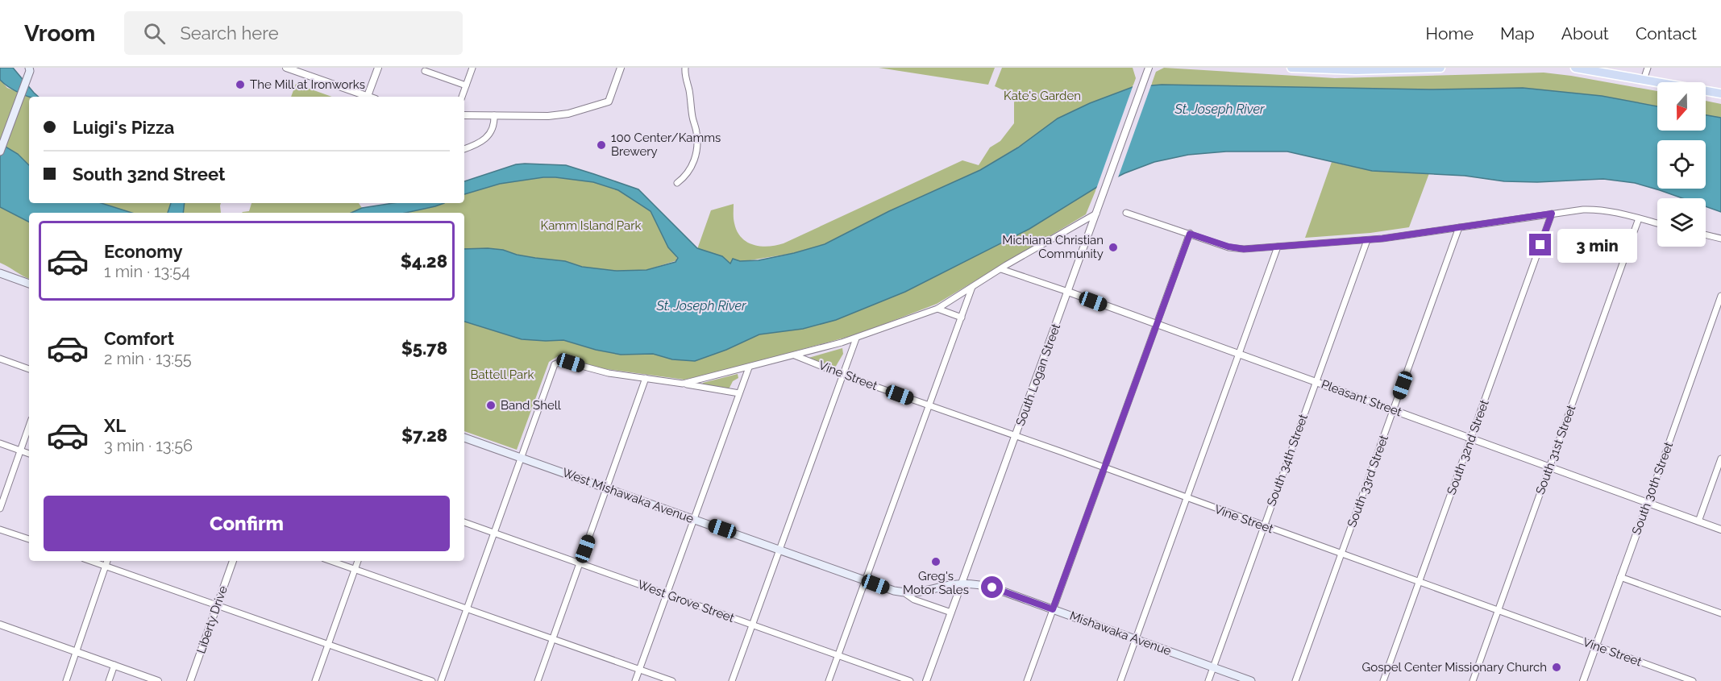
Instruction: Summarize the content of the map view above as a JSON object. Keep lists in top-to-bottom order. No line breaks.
{"streets":{"main road":["West Mishawaka Avenue","Mishawaka Avenue"],"street":["South Logan Street","Vine Street","Pleasant Street","South 32nd Street","South 31st Street","South 34th Street","South 33rd Street","South 30th Street","West Grove Street","Liberty Drive"]},"crossings":[["South Logan Street","Vine Street"],["South Logan Street","Pleasant Street"],["South Logan Street","West Mishawaka Avenue"],["South Logan Street","Mishawaka Avenue"],["Vine Street","South 32nd Street"],["Vine Street","South 31st Street"],["Vine Street","South 34th Street"],["Vine Street","South 33rd Street"],["Vine Street","South 30th Street"],["Pleasant Street","South 32nd Street"],["Pleasant Street","South 31st Street"],["Pleasant Street","South 34th Street"],["Pleasant Street","South 33rd Street"],["Pleasant Street","South 30th Street"],["South 34th Street","Mishawaka Avenue"],["West Mishawaka Avenue","Mishawaka Avenue"]],"water":["St. Joseph River"],"parks":["Kate's Garden","Kamm Island Park","Battell Park"],"places":["The Mill at Ironworks","100 Center/Kamms Brewery","Michiana Christian Community","Band Shell","Greg's Motor Sales","Gospel Center Missionary Church"],"north":"bottom","page":{"header":"Vroom","search":"Search here","nav":["Home","Map","About","Contact"],"banner":["Luigi's Pizza","South 32nd Street"],"list":[{"name":"Economy","note":"1 min · 13:54","value":"$4.28"},{"name":"Comfort","note":"2 min · 13:55","value":"$5.78"},{"name":"XL","note":"3 min · 13:56","value":"$7.28"}],"bubble":"3 min","buttons":"Confirm"}}
